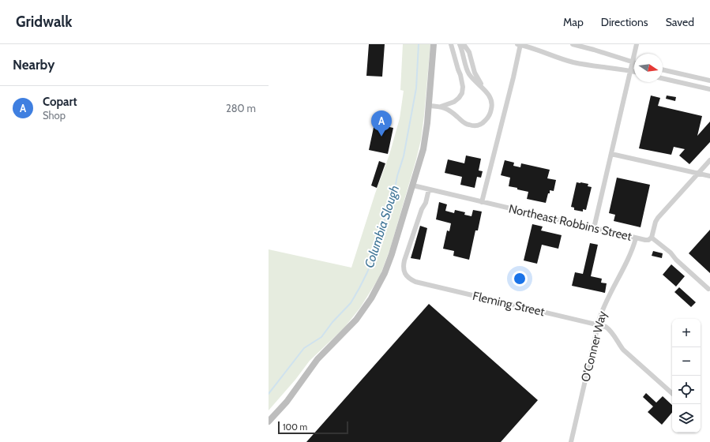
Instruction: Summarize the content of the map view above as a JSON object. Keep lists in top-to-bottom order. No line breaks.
{"streets":{"street":["Northeast Robbins Street","Fleming Street","O'Conner Way"]},"crossings":[["Northeast Robbins Street","Fleming Street"],["Northeast Robbins Street","O'Conner Way"],["Fleming Street","O'Conner Way"]],"water":["Columbia Slough"],"scale_bar":"100 m","north":"right","page":{"header":"Gridwalk","nav":["Map","Directions","Saved"],"heading":"Nearby","list":[{"mark":"A","name":"Copart","note":"Shop","value":"280 m"}],"pins":"A","map_buttons":["+","−"],"scale":"100 m"}}
